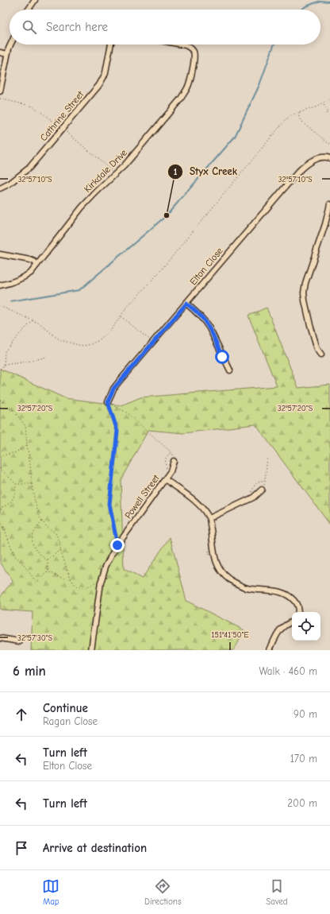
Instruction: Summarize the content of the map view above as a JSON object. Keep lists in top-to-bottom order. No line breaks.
{"streets":{"street":["Cathrine Street","Kirkdale Drive","Elton Close","Powell Street"]},"places":["Styx Creek"],"page":{"search":"Search here","heading":["6 min","Walk · 460 m"],"list":[["Continue","Ragan Close","90 m"],["Turn left","Elton Close","170 m"],["Turn left","200 m"],"Arrive at destination"],"nav":["Map","Directions","Saved"]},"coordinates":["32°57'10\"S","32°57'20\"S","151°41'50\"E","32°57'30\"S"]}
